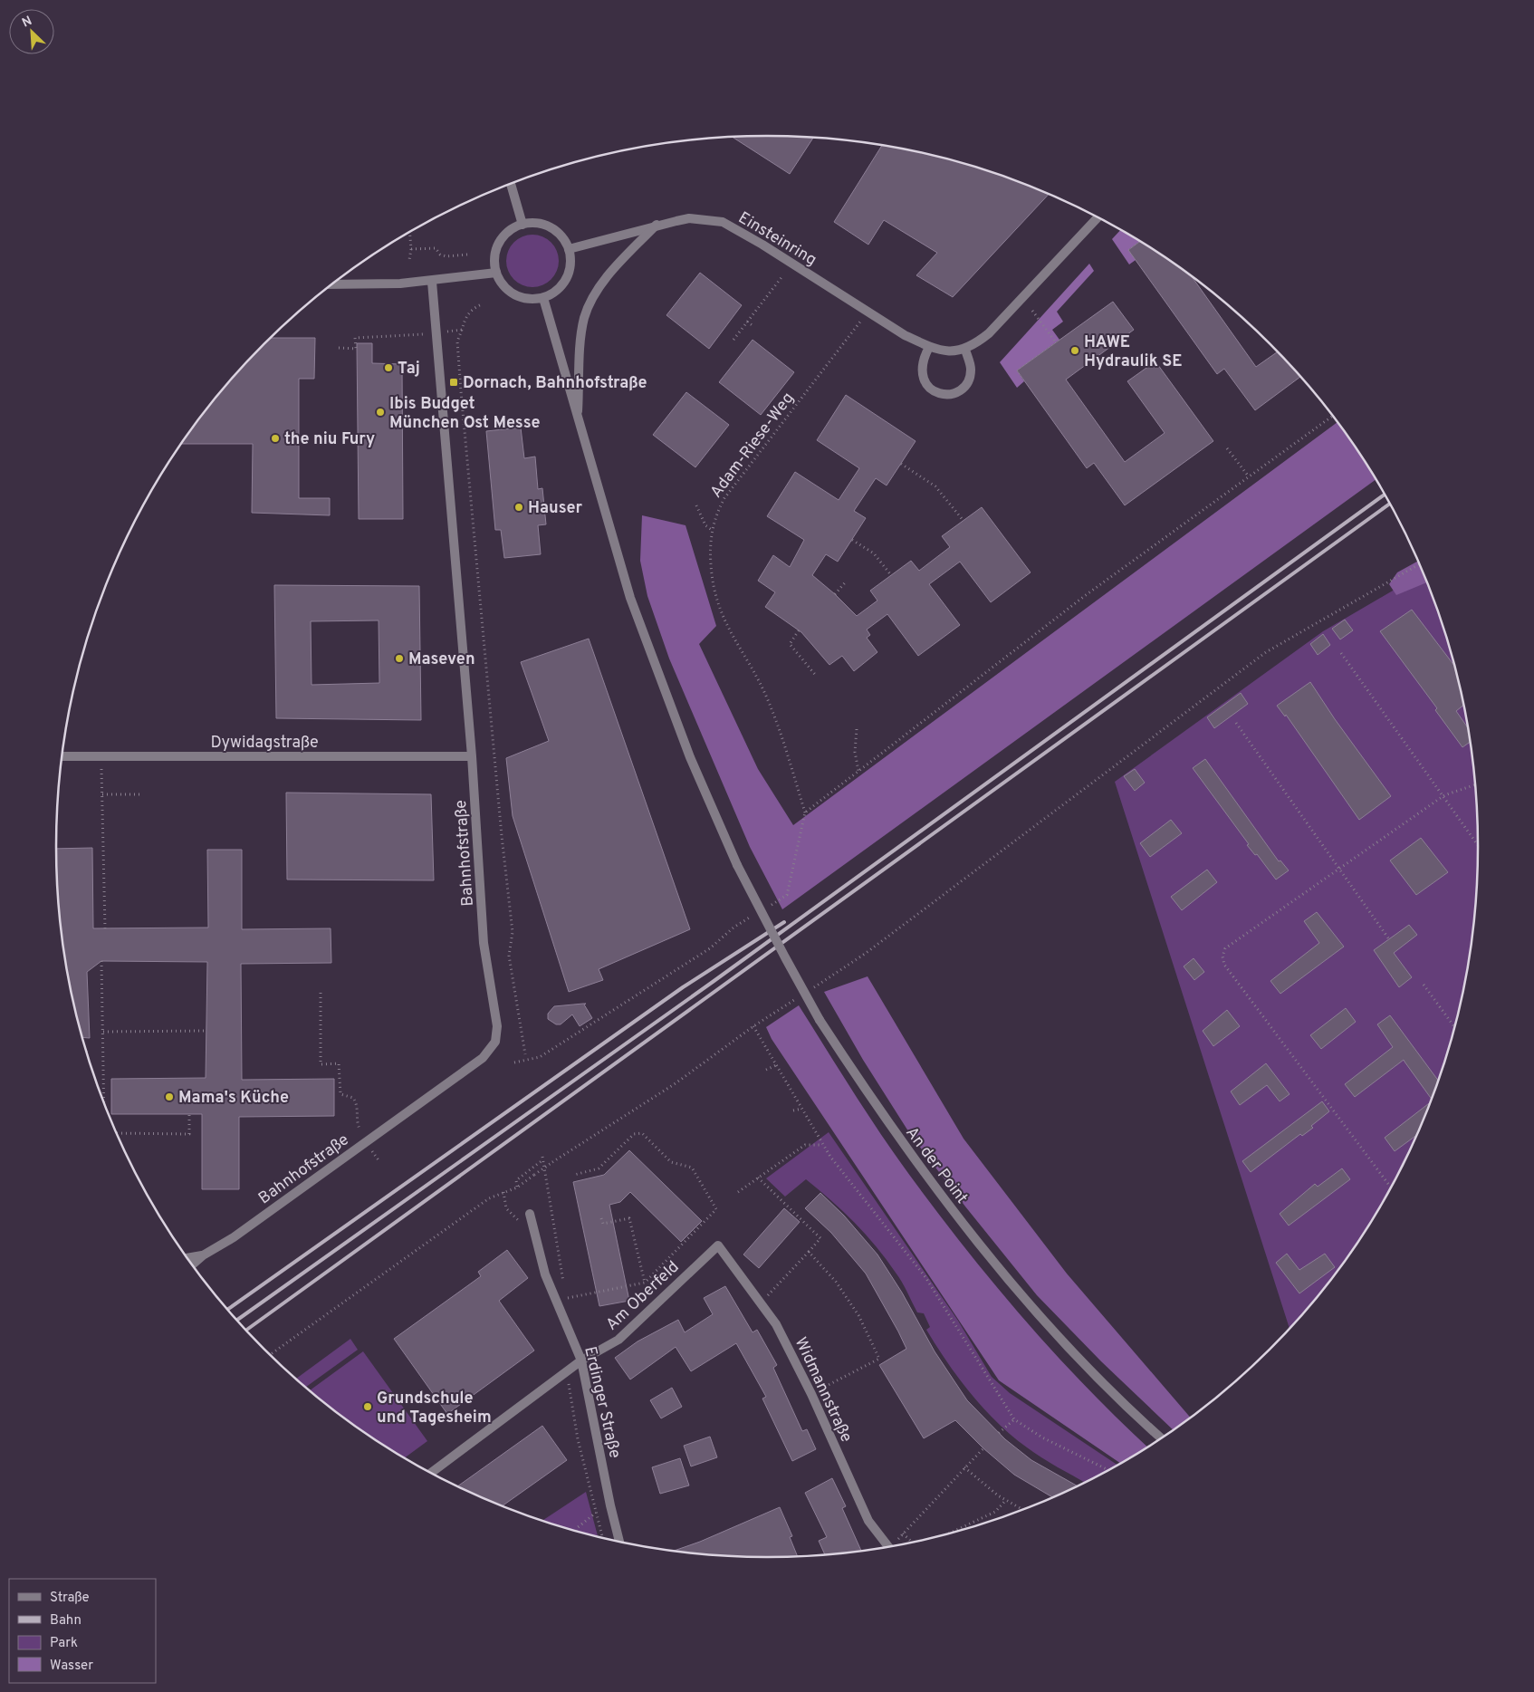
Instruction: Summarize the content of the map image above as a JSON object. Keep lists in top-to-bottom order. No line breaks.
{"streets":{"street":["Einsteinring","Dywidagstraße","Bahnhofstraße","An der Point","Am Oberfeld","Widmannstraße","Erdinger Straße"],"path":["Adam-Riese-Weg"]},"crossings":[["Einsteinring","Adam-Riese-Weg"],["Einsteinring","An der Point"],["Dywidagstraße","Bahnhofstraße"],["Am Oberfeld","Widmannstraße"],["Am Oberfeld","Erdinger Straße"]],"places":{"other":["HAWE Hydraulik SE","Taj","Ibis Budget München Ost Messe","the niu Fury","Hauser","Maseven","Mama's Küche","Grundschule und Tagesheim"],"transit":["Dornach, Bahnhofstraße"]},"legend":["Straße","Bahn","Park","Wasser"],"north":"top left"}
